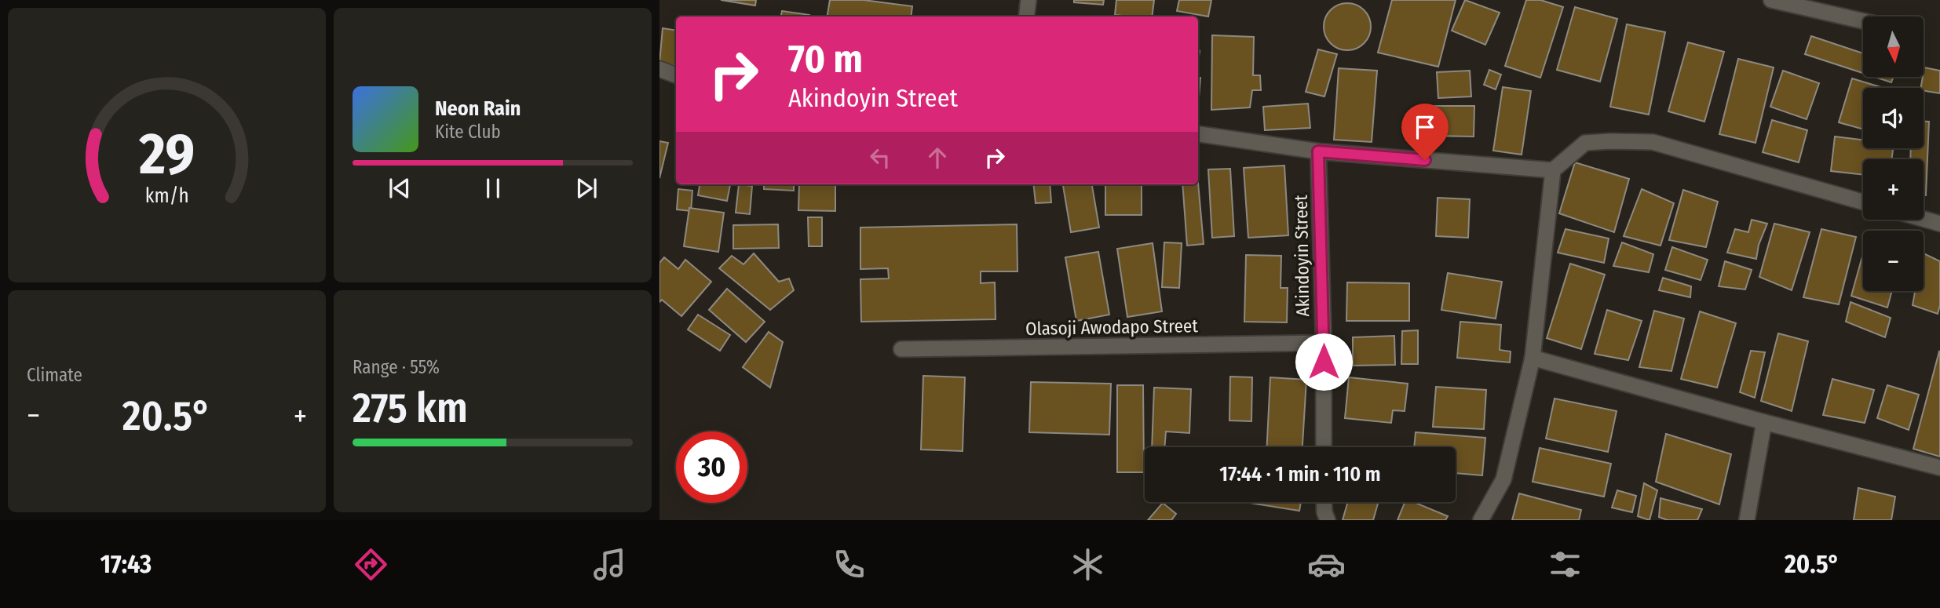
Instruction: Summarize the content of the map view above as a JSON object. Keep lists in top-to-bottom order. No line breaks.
{"streets":{"street":["Akindoyin Street","Olasoji Awodapo Street"]},"crossings":[["Akindoyin Street","Olasoji Awodapo Street"]],"north":"bottom","page":{"map_buttons":["+","−"],"turn":["70 m","Akindoyin Street"],"song":["Neon Rain","Kite Club"],"tile":["Climate",["Range · 55%","275 km"]],"heat":["−","20.5°","+"],"limit":"30","trip":"17:44 · 1 min · 110 m","tabs":["17:43","20.5°"],"gauge":["29","km/h"]}}
